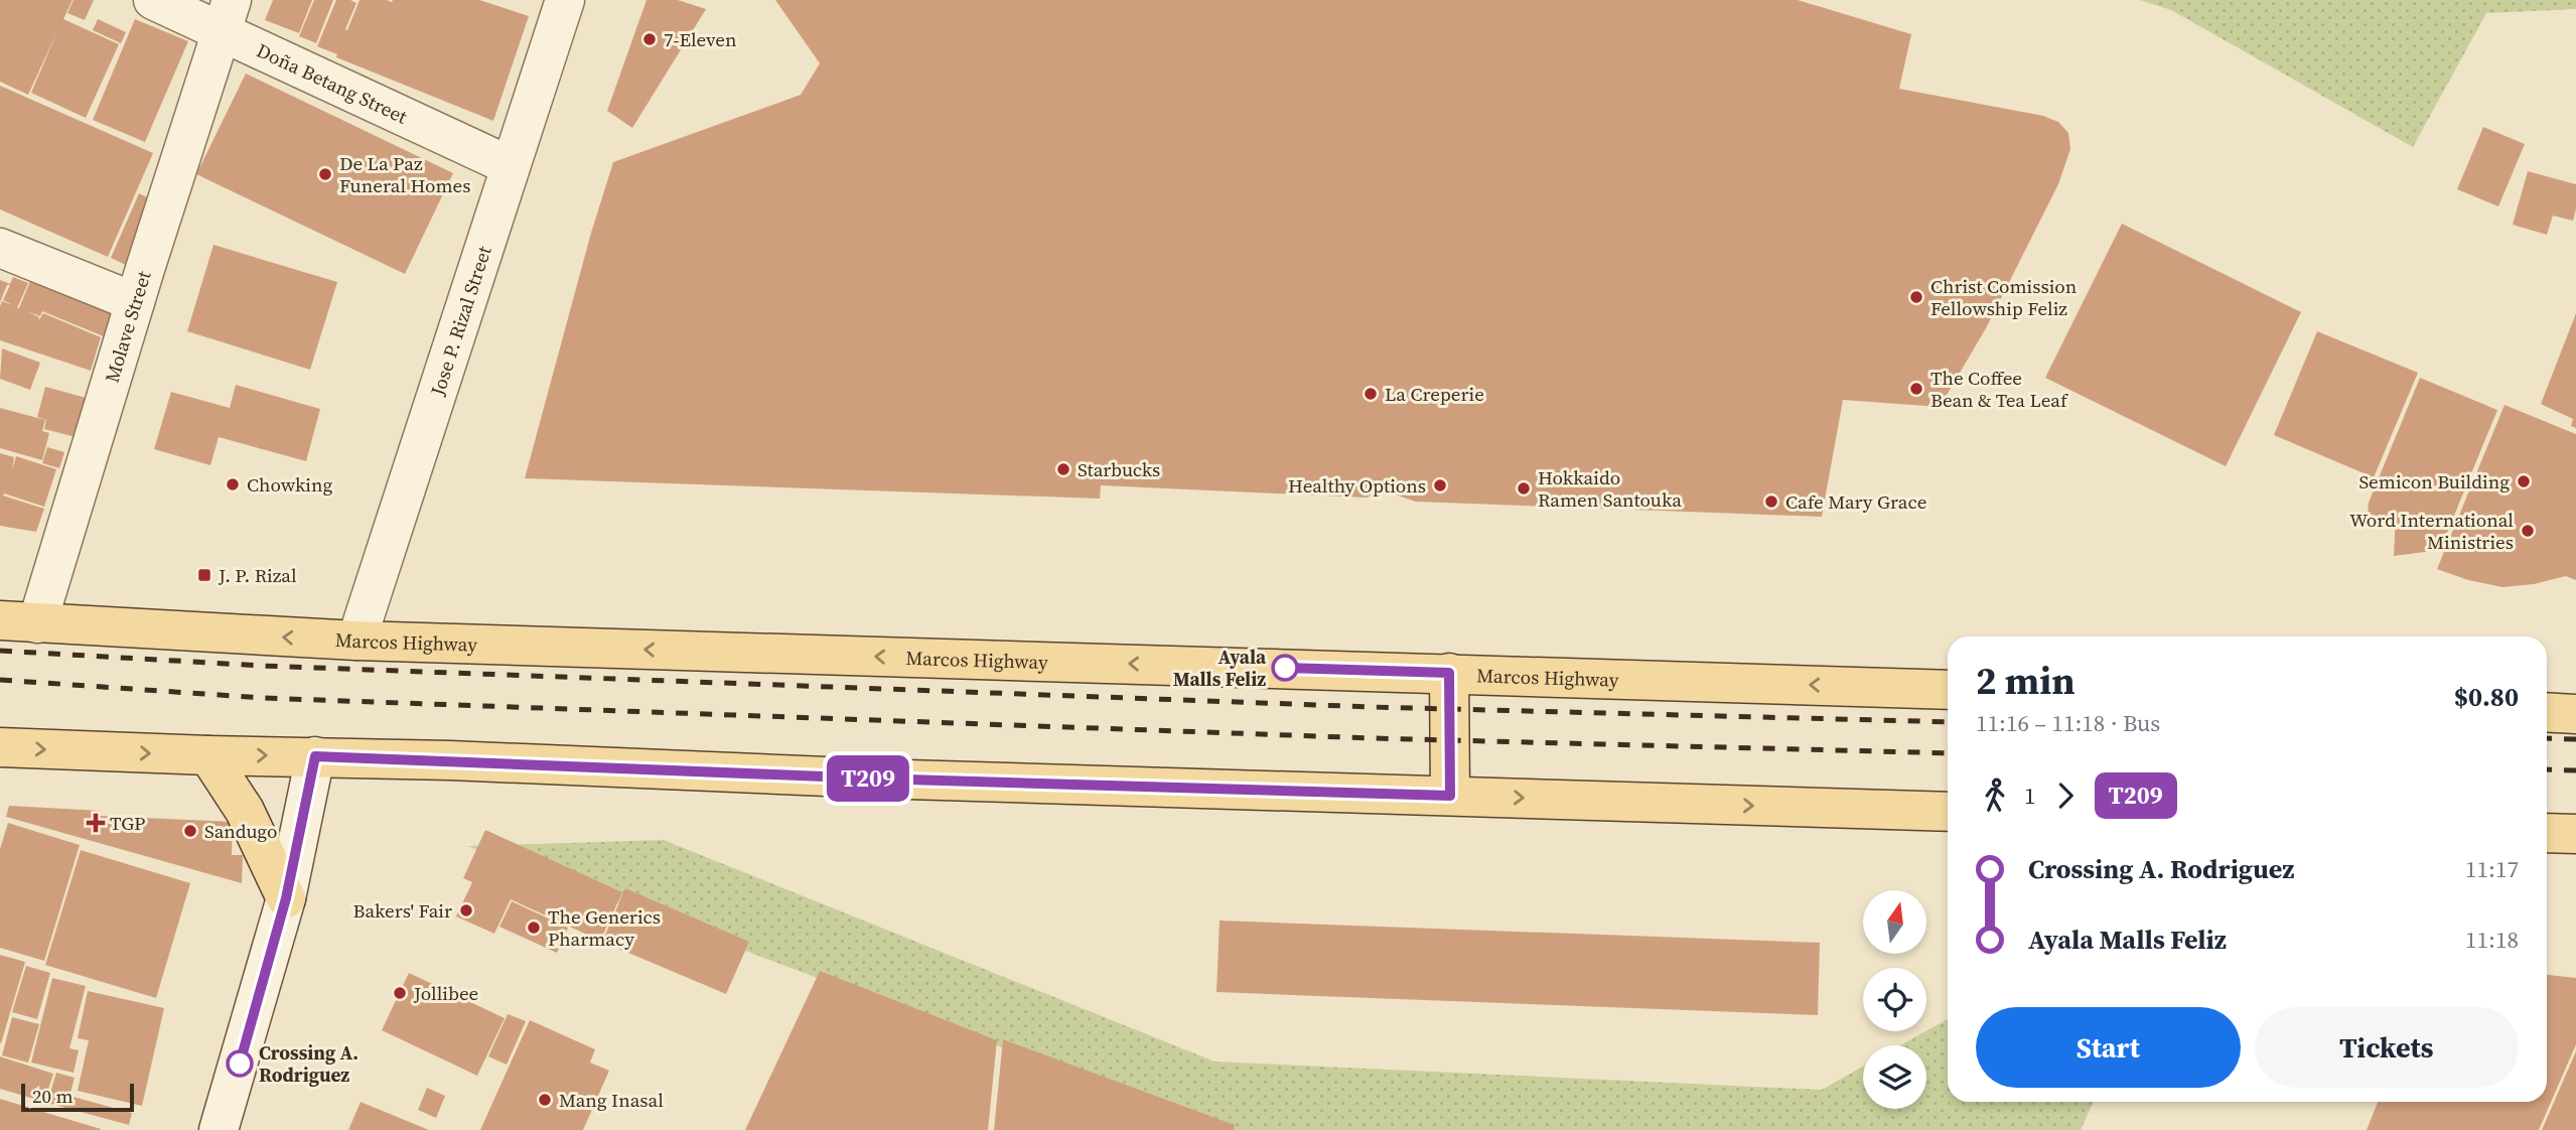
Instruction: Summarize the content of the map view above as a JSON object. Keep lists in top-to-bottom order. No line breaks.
{"streets":{"main road":["Marcos Highway"],"street":["Doña Betang Street","Jose P. Rizal Street","Molave Street"]},"crossings":[["Doña Betang Street","Jose P. Rizal Street"],["Doña Betang Street","Molave Street"],["Jose P. Rizal Street","Marcos Highway"],["Molave Street","Marcos Highway"]],"places":{"other":["7-Eleven","De La Paz Funeral Homes","Christ Comission Fellowship Feliz","The Coffee Bean & Tea Leaf","La Creperie","Starbucks","Semicon Building","Chowking","Healthy Options","Hokkaido Ramen Santouka","Cafe Mary Grace","Word International Ministries","Ayala Malls Feliz","Sandugo","Bakers' Fair","The Generics Pharmacy","Jollibee","Crossing A. Rodriguez","Mang Inasal"],"transit":["J. P. Rizal"],"health":["TGP"]},"lines":["bus line T209"],"scale_bar":"20 m","north":"top","page":{"on_map":"T209","heading":["2 min","11:16 – 11:18 · Bus","$0.80"],"legs":["1","T209"],"list":[{"name":"Crossing A. Rodriguez","value":"11:17"},{"name":"Ayala Malls Feliz","value":"11:18"}],"buttons":["Start","Tickets"],"scale":"20 m"}}
